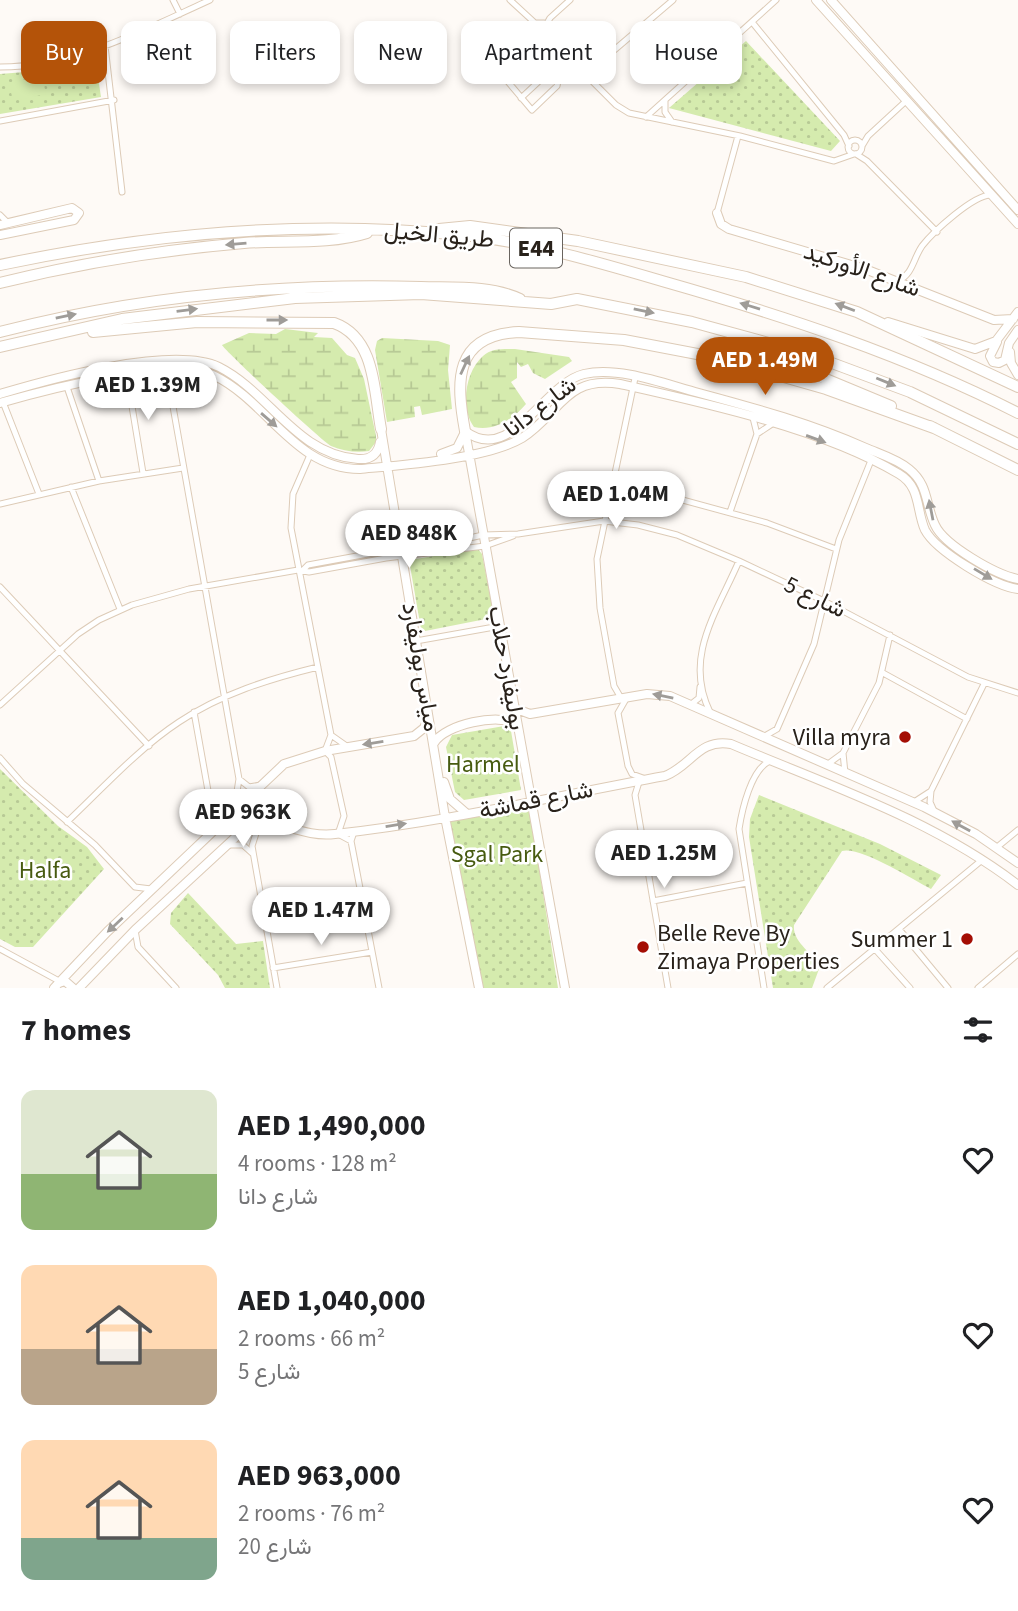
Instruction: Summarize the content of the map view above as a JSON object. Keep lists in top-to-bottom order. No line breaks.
{"streets":{"highway":["طريق الخيل","E44"],"street":["شارع الأوركيد","شارع دانا","شارع 5","مياس بوليفارد","بوليفارد حلاب","شارع قماشة"]},"crossings":[["شارع دانا","مياس بوليفارد"],["شارع دانا","بوليفارد حلاب"],["مياس بوليفارد","بوليفارد حلاب"],["مياس بوليفارد","شارع قماشة"],["بوليفارد حلاب","شارع قماشة"]],"parks":["Harmel","Sgal Park","Halfa"],"places":["Villa myra","Summer 1","Belle Reve By Zimaya Properties"],"page":{"chip":["Buy","Rent","Filters","New","Apartment","House"],"price":["AED 1.49M","AED 1.39M","AED 1.04M","AED 848K","AED 963K","AED 1.25M","AED 1.47M"],"heading":"7 homes","list":[{"name":"AED 1,490,000","note":"4 rooms · 128 m² · شارع دانا"},{"name":"AED 1,040,000","note":"2 rooms · 66 m² · شارع 5"},{"name":"AED 963,000","note":"2 rooms · 76 m² · شارع 20"}]}}
